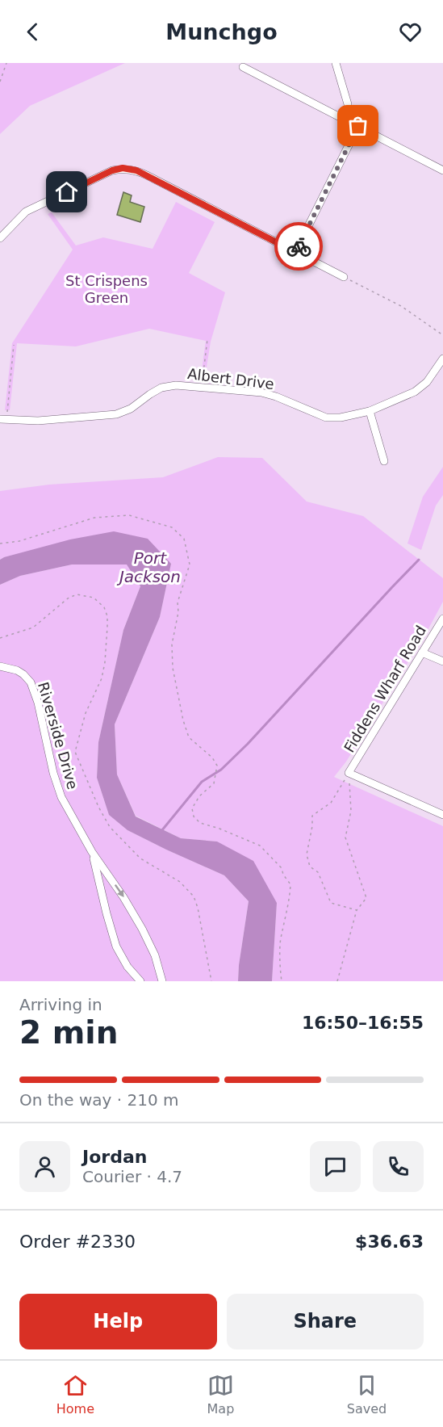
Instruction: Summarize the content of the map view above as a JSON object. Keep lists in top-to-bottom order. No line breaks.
{"streets":{"street":["Albert Drive","Fiddens Wharf Road","Riverside Drive"]},"water":["Port Jackson"],"parks":["St Crispens Green"],"page":{"header":"Munchgo","heading":["2 min","Arriving in","16:50–16:55"],"panel":["Jordan","Courier · 4.7","Order #2330","$36.63"],"bar":"On the way · 210 m","buttons":["Help","Share"],"tabs":["Home","Map","Saved"]}}
